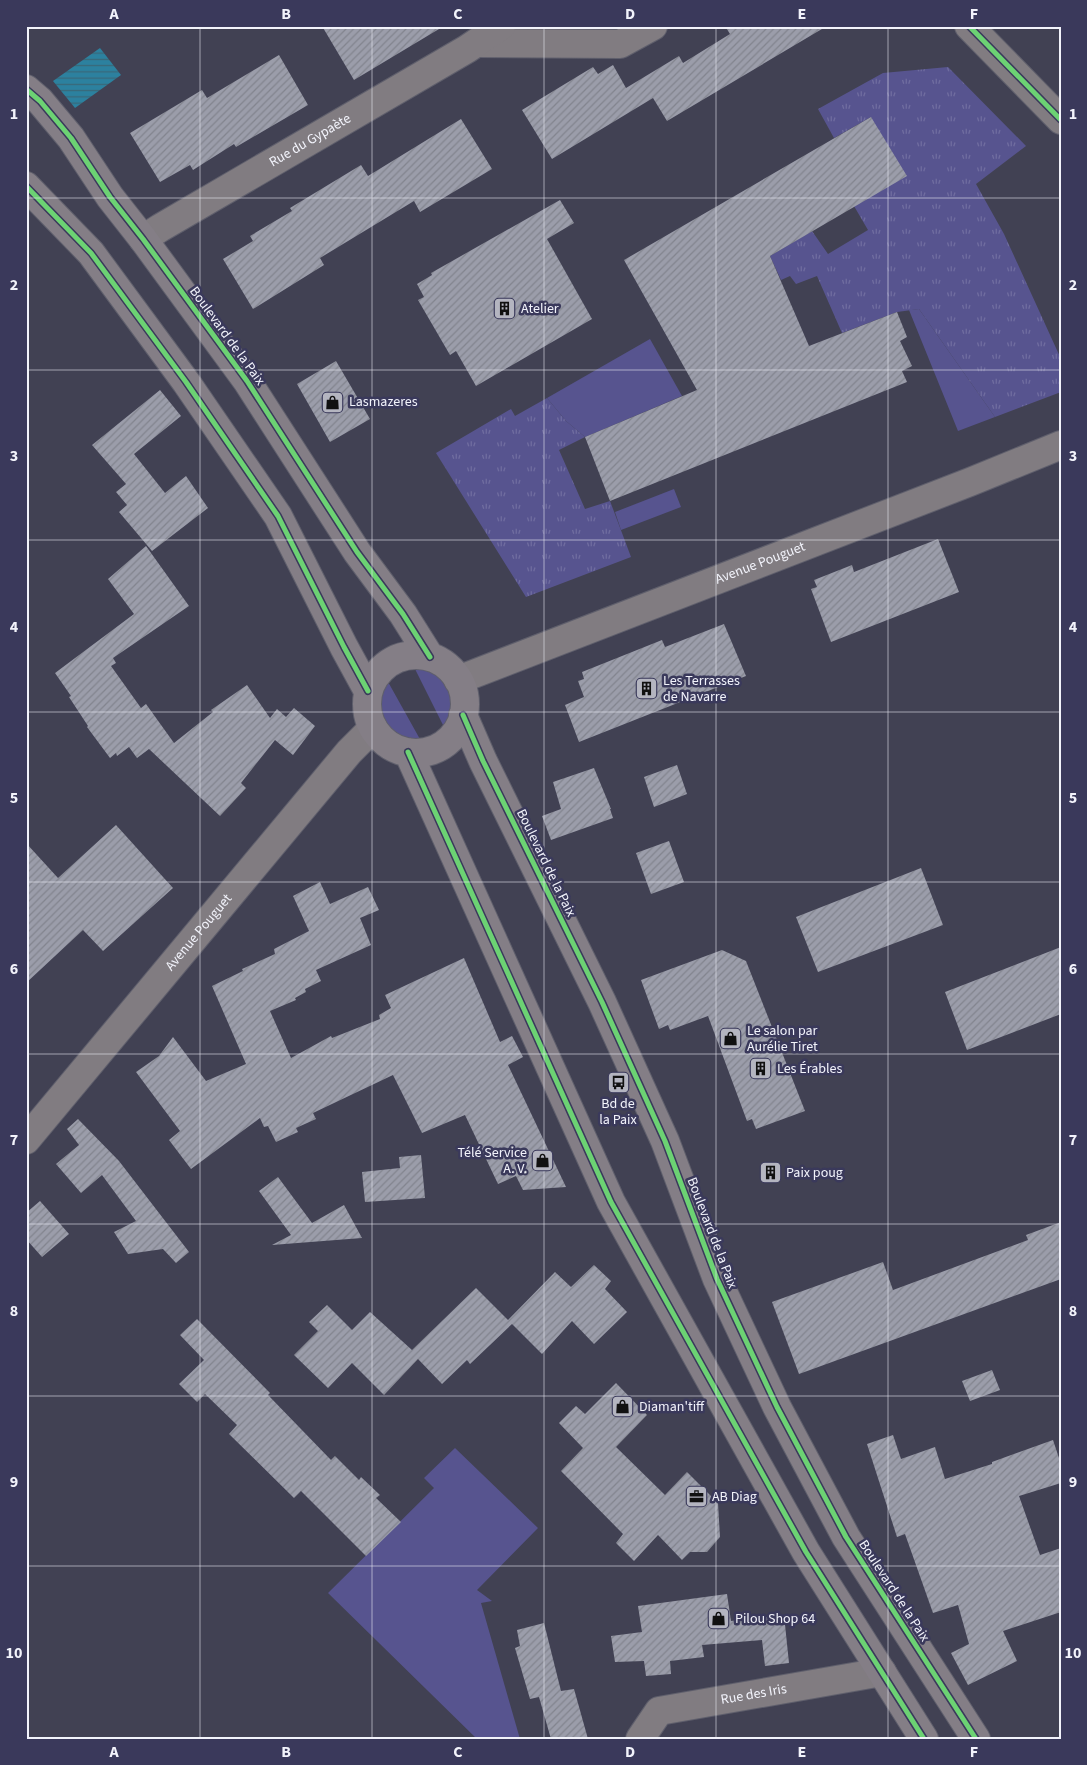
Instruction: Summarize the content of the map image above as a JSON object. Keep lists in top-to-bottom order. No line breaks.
{"streets":{"main road":["Boulevard de la Paix"],"street":["Rue du Gypaète","Avenue Pouguet","Rue des Iris"]},"crossings":[["Rue du Gypaète","Boulevard de la Paix"],["Boulevard de la Paix","Avenue Pouguet"]],"places":{"building":["Atelier","Les Terrasses de Navarre","Les Érables","Paix poug"],"shop":["Lasmazeres","Le salon par Aurélie Tiret","Télé Service A. V.","Diaman'tiff","Pilou Shop 64"],"bus stop":["Bd de la Paix"],"office":["AB Diag"]},"grid":{"columns":["A","B","C","D","E","F"],"rows":["1","2","3","4","5","6","7","8","9","10"]}}
